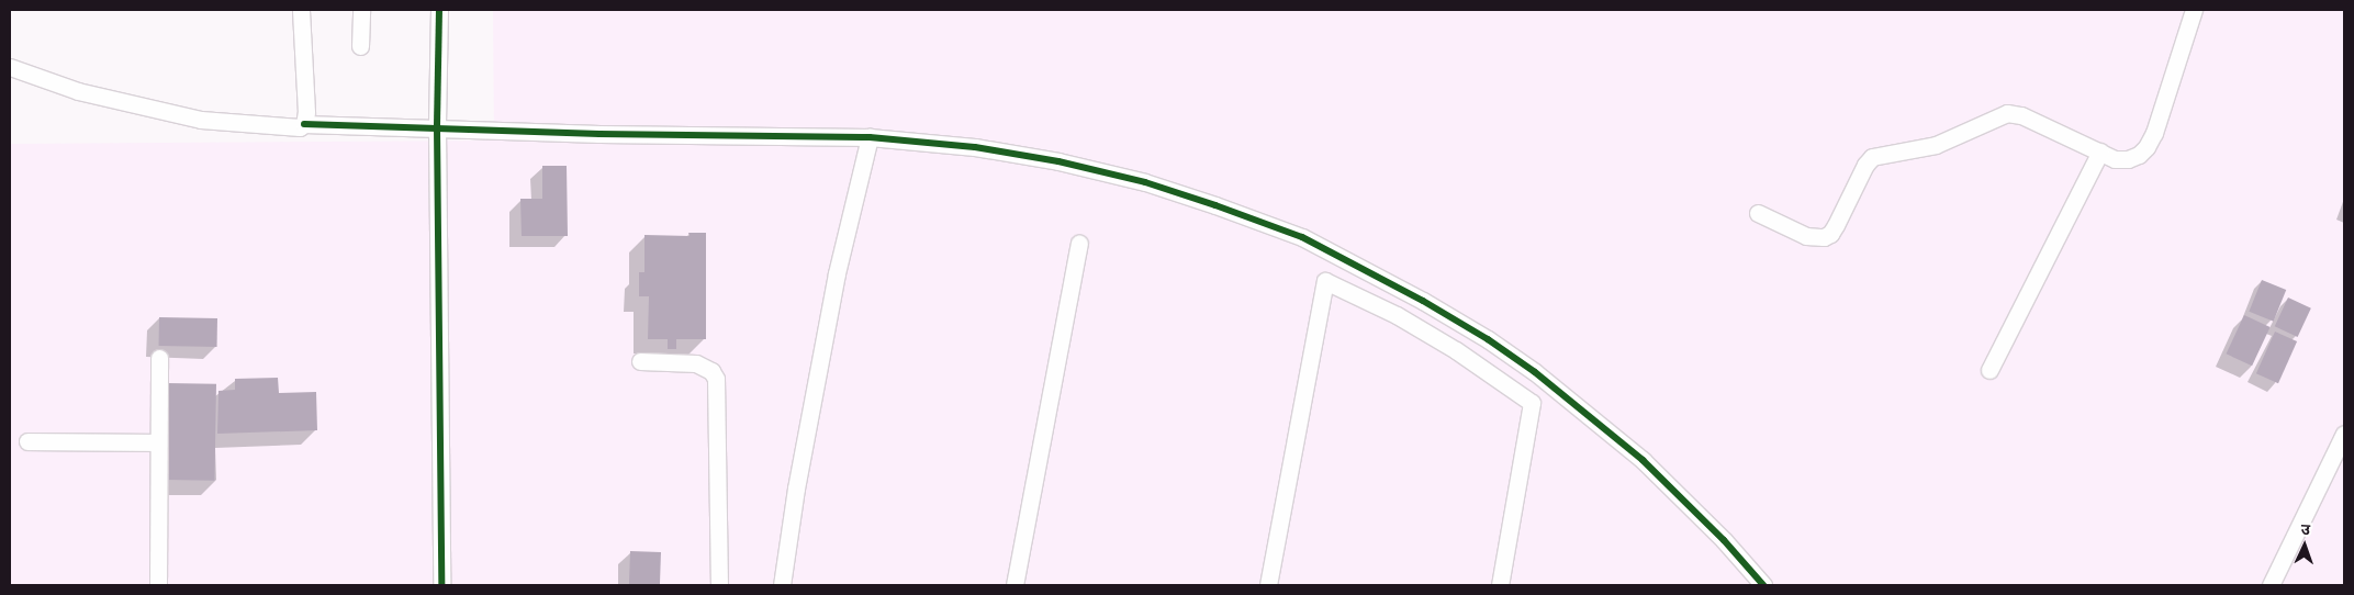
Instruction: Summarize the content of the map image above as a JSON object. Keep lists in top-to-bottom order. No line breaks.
{"north":"top"}
